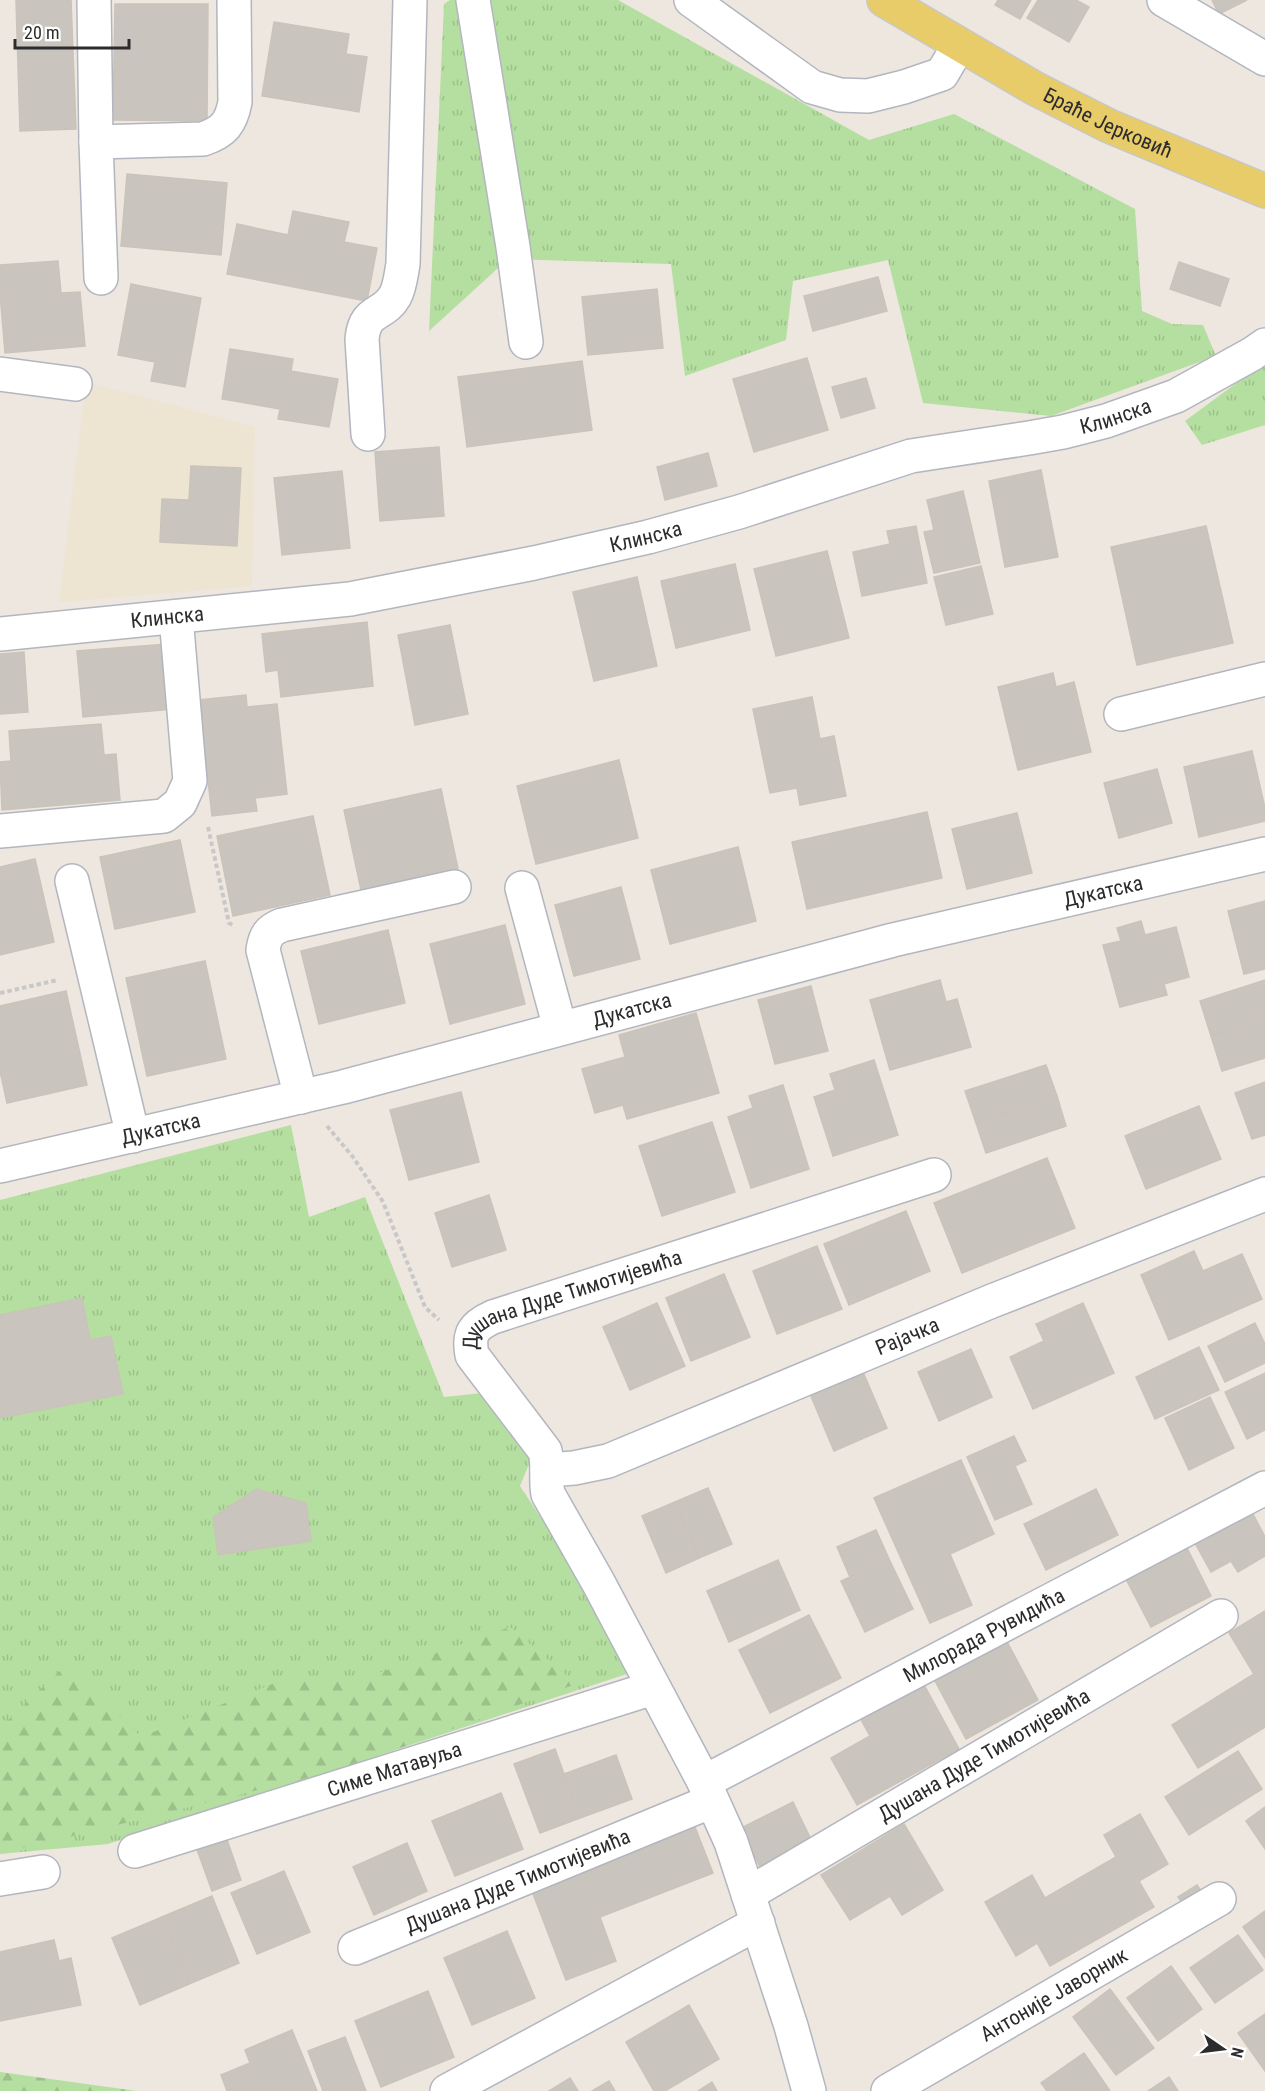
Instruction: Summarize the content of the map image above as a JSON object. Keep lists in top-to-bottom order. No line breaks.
{"streets":{"main road":["Браће Јерковић"],"street":["Клинска","Дукатска","Душана Дуде Тимотијевића","Рајачка","Милорада Рувидића","Симе Матавуља","Антоније Јаворник"]},"crossings":[["Душана Дуде Тимотијевића","Рајачка"],["Душана Дуде Тимотијевића","Милорада Рувидића"],["Душана Дуде Тимотијевића","Симе Матавуља"]],"scale_bar":"20 m","north":"right"}
